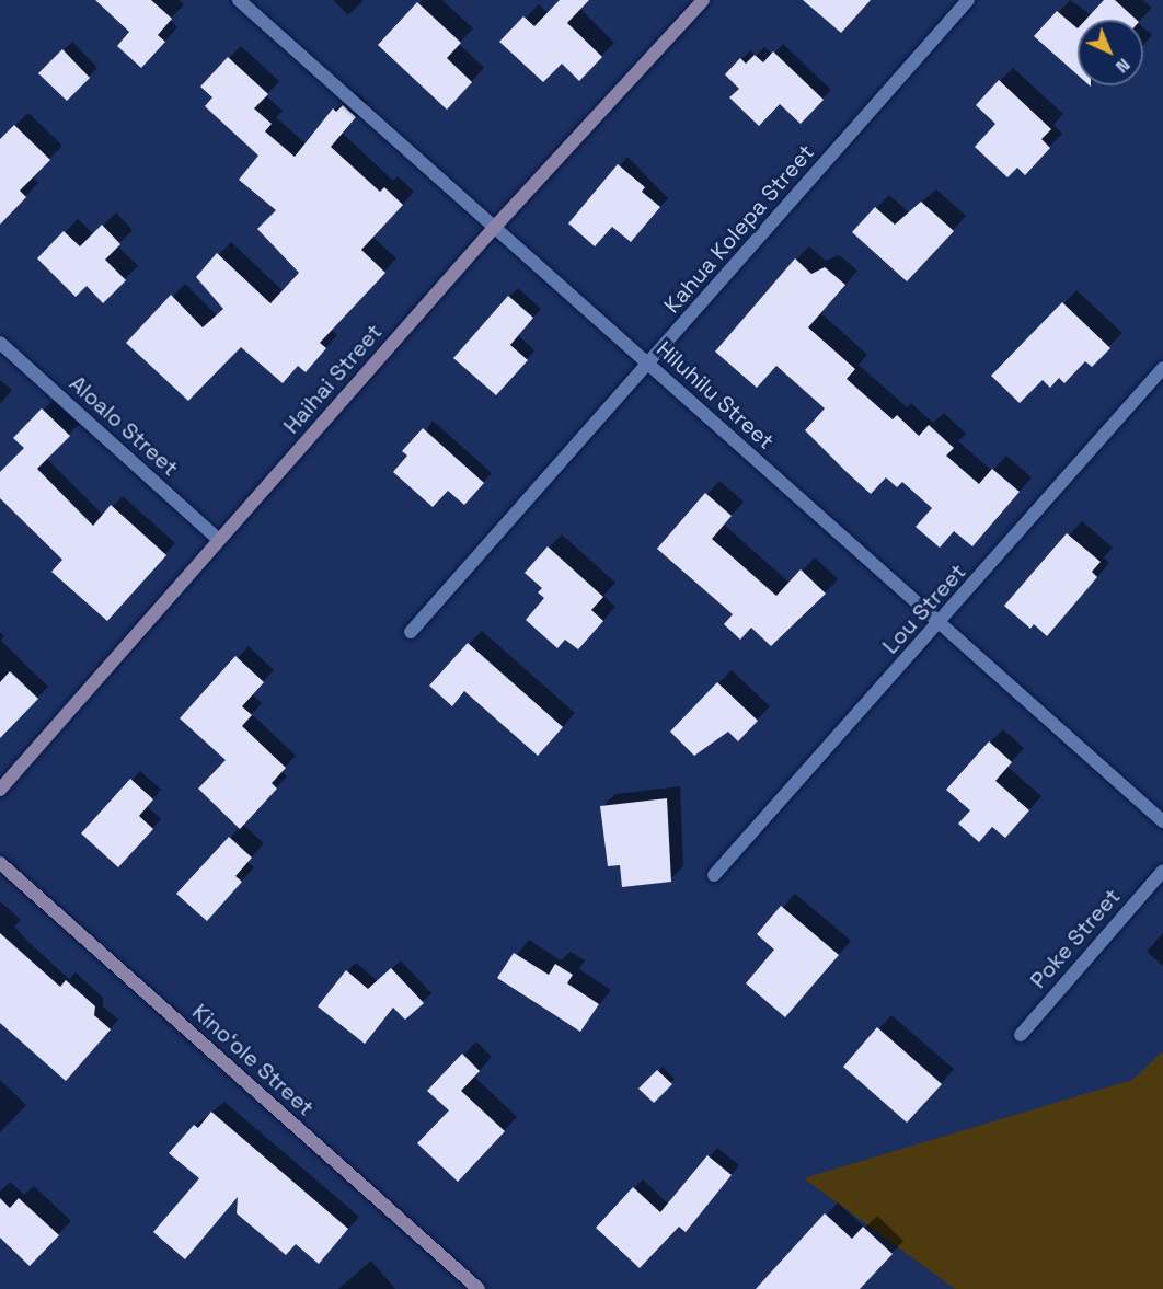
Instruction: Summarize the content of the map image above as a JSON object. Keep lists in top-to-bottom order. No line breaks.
{"streets":{"street":["Kahua Kolepa Street","Haihai Street","Hiluhilu Street","Aloalo Street","Lou Street","Poke Street","Kinoʻole Street"]},"crossings":[["Kahua Kolepa Street","Hiluhilu Street"],["Haihai Street","Hiluhilu Street"],["Haihai Street","Aloalo Street"],["Hiluhilu Street","Lou Street"]],"north":"bottom right"}
